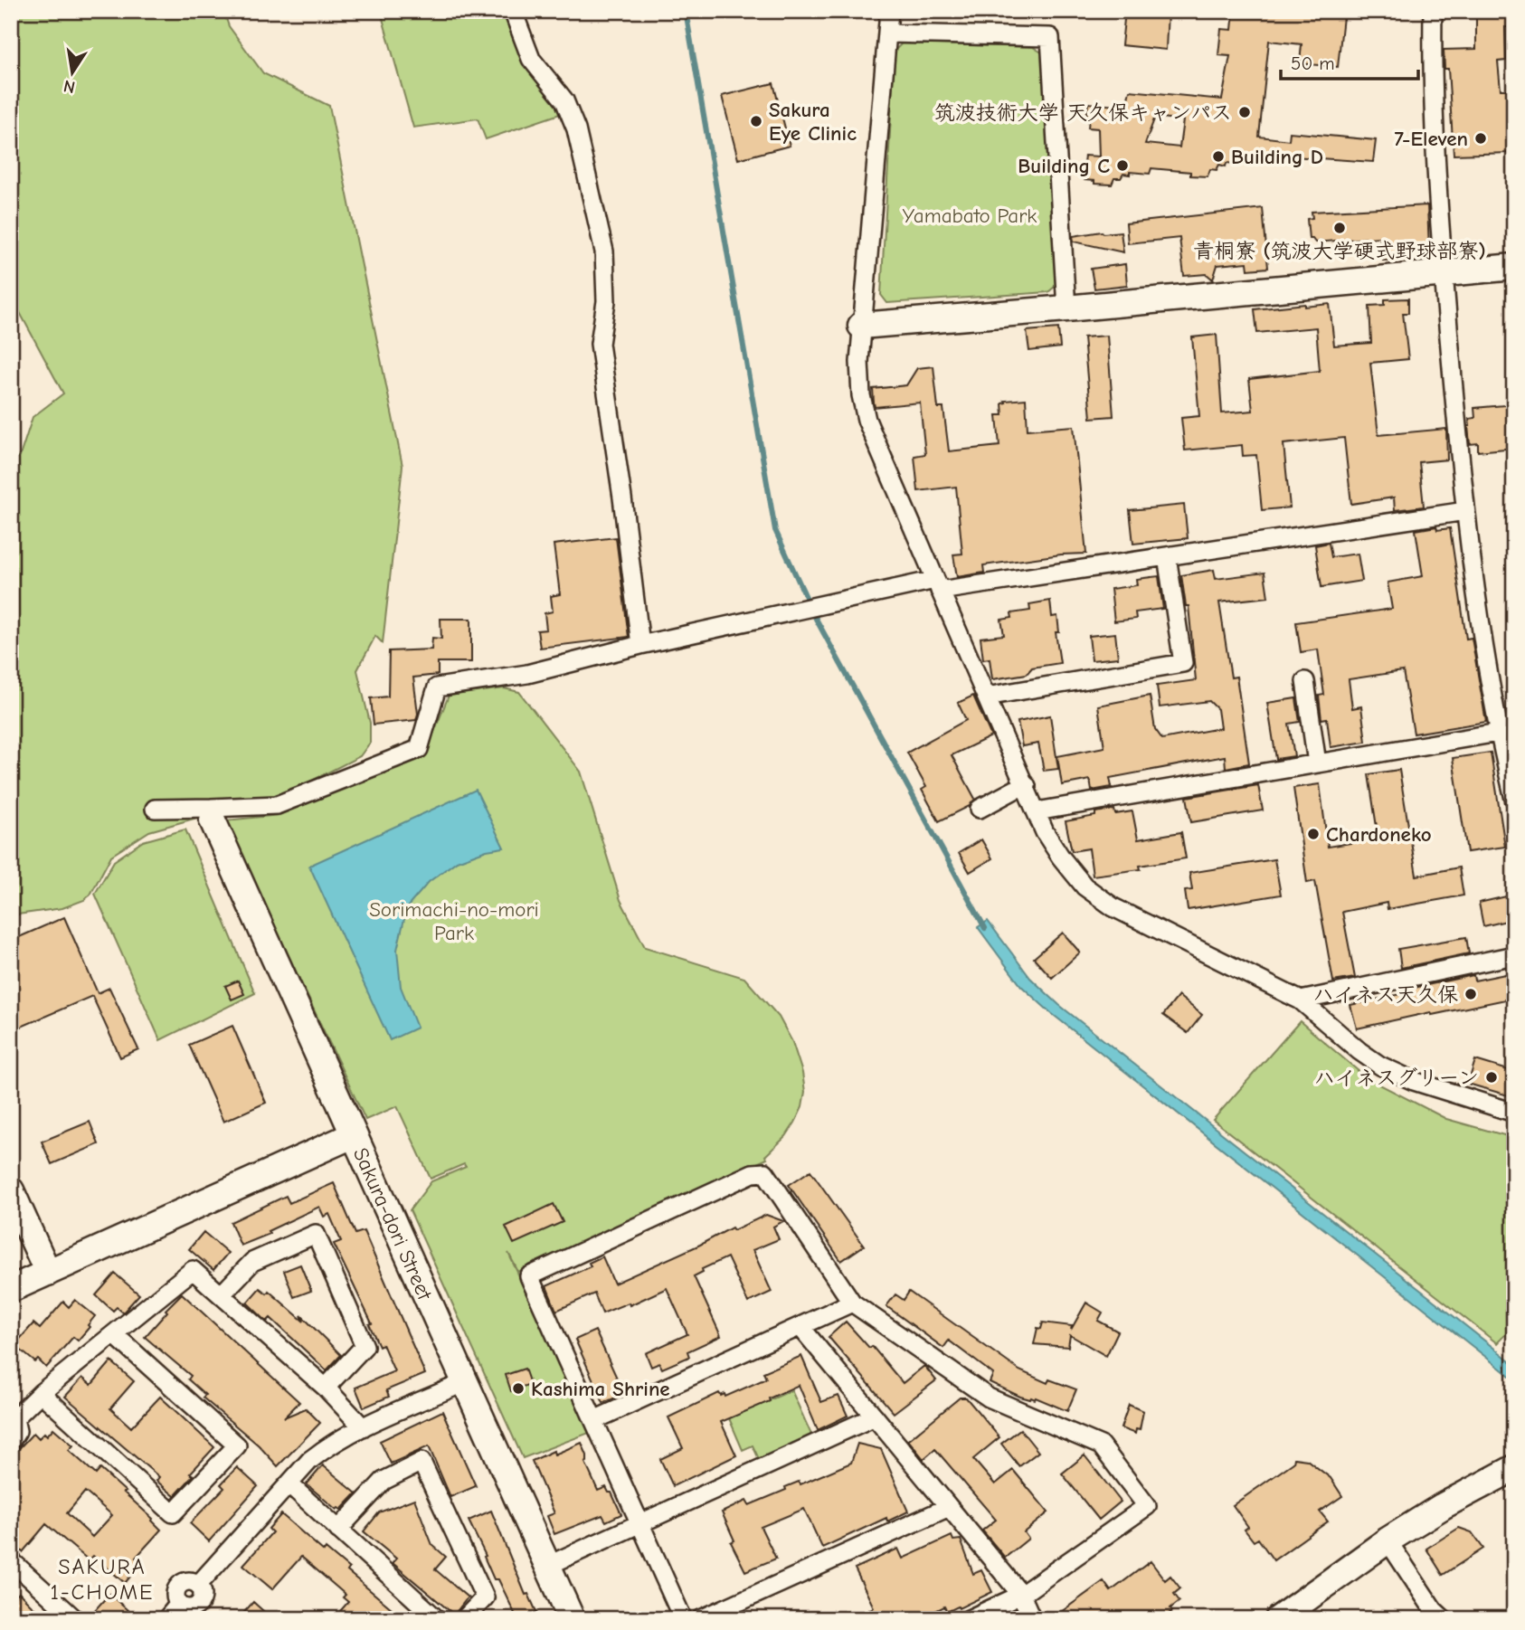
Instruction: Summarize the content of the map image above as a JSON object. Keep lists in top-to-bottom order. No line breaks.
{"streets":{"street":["Sakura-dori Street"]},"districts":["SAKURA 1-CHOME"],"parks":["Yamabato Park","Sorimachi-no-mori Park"],"places":["筑波技術大学 天久保キャンパス","Sakura Eye Clinic","7-Eleven","Building D","Building C","青桐寮 (筑波大学硬式野球部寮)","Chardoneko","ハイネス天久保","ハイネスグリーン","Kashima Shrine"],"scale_bar":"50 m","north":"bottom"}
